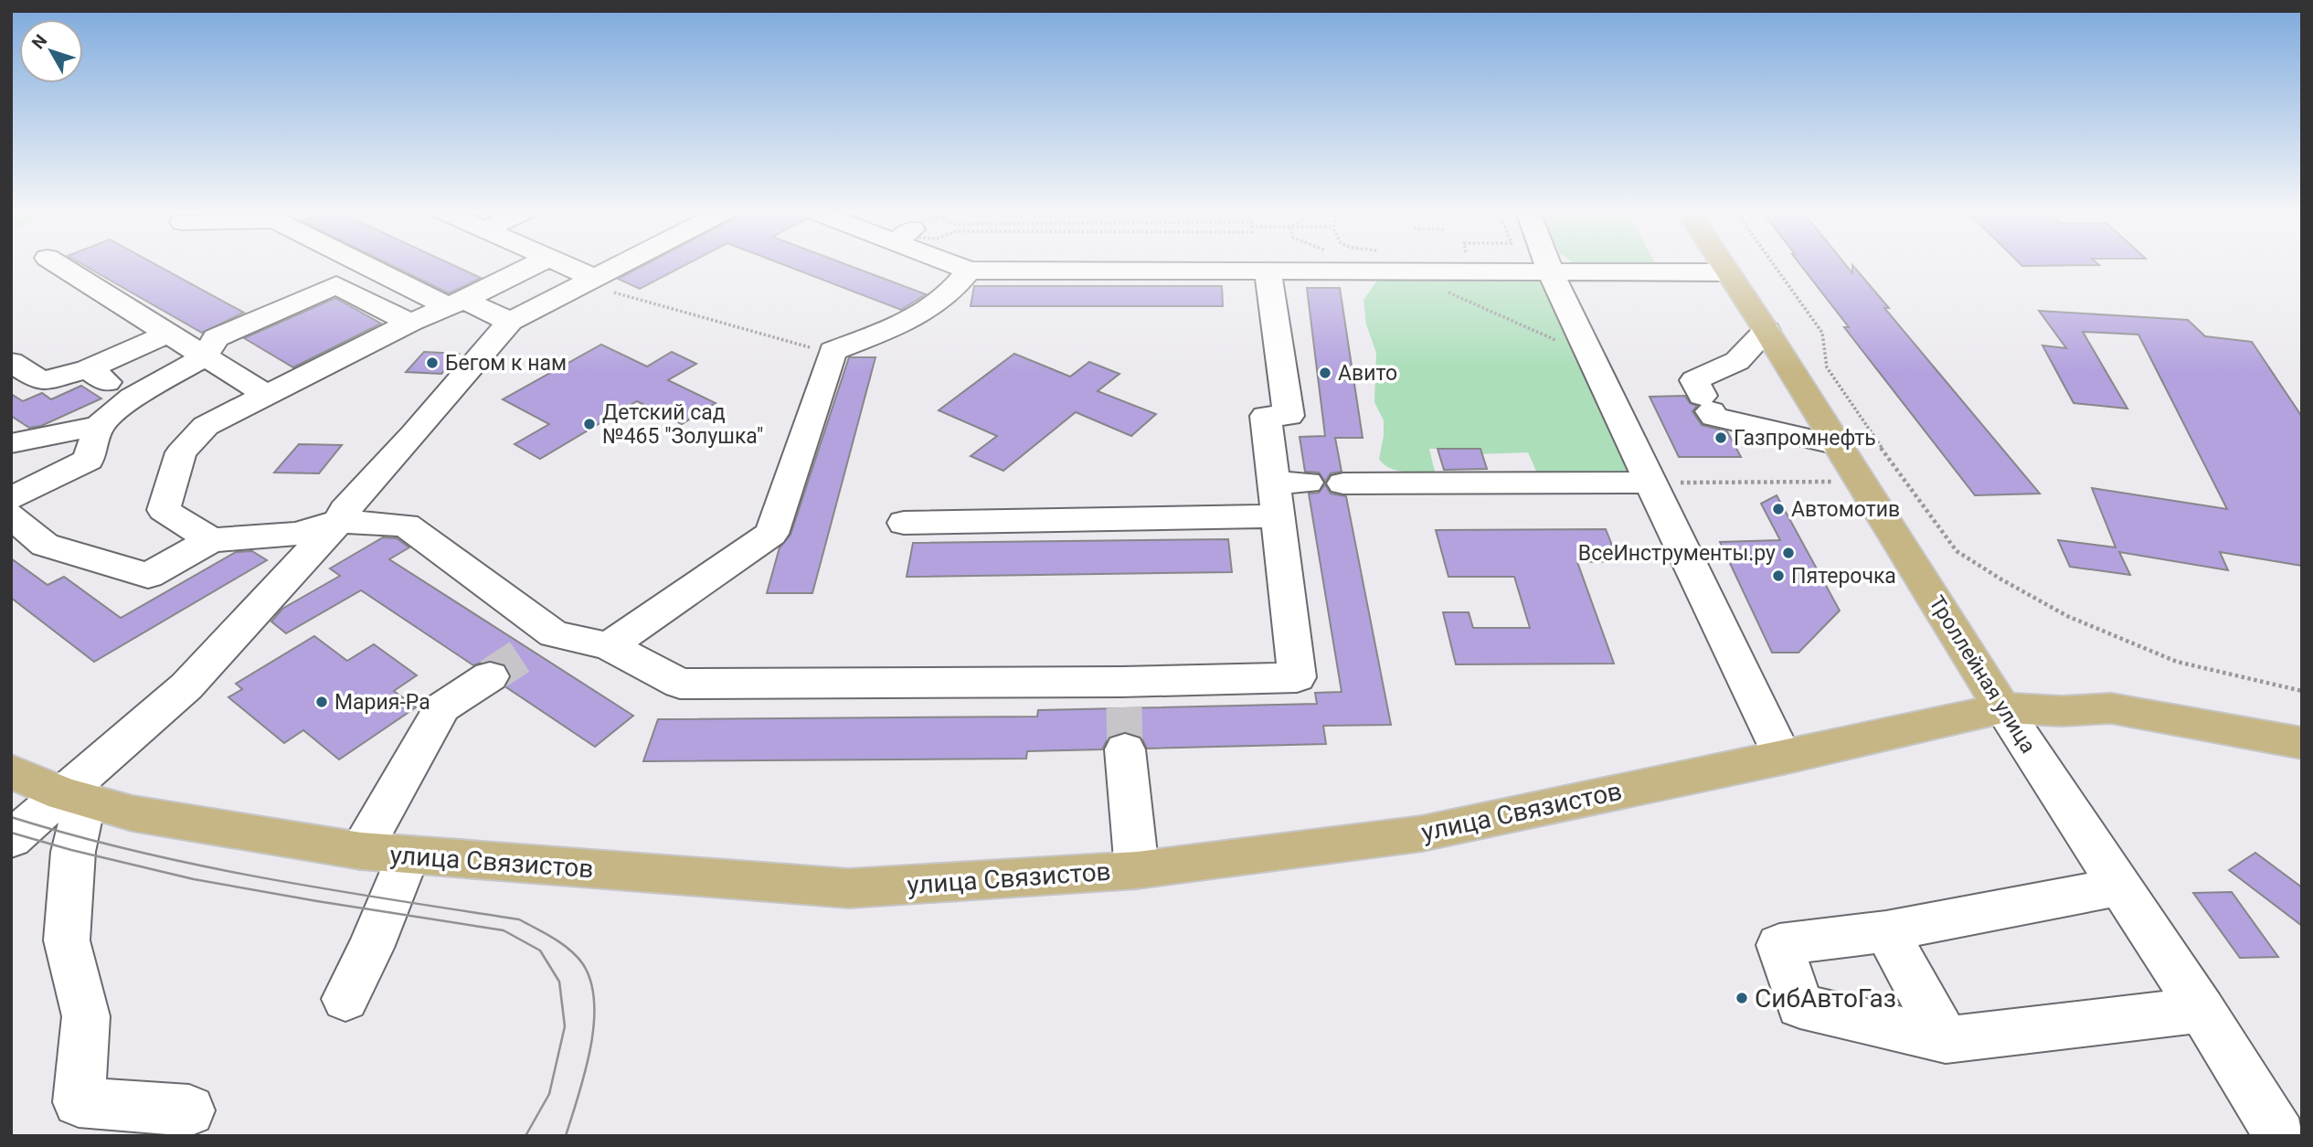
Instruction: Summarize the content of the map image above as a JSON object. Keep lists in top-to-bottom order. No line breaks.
{"streets":{"main road":["Троллейная улица","улица Связистов"]},"crossings":[["Троллейная улица","улица Связистов"]],"places":["Бегом к нам","Авито","Детский сад №465 \"Золушка\"","Газпромнефть","Автомотив","ВсеИнструменты.ру","Пятерочка","Мария-Ра","СибАвтоГаз"],"north":"top left"}
